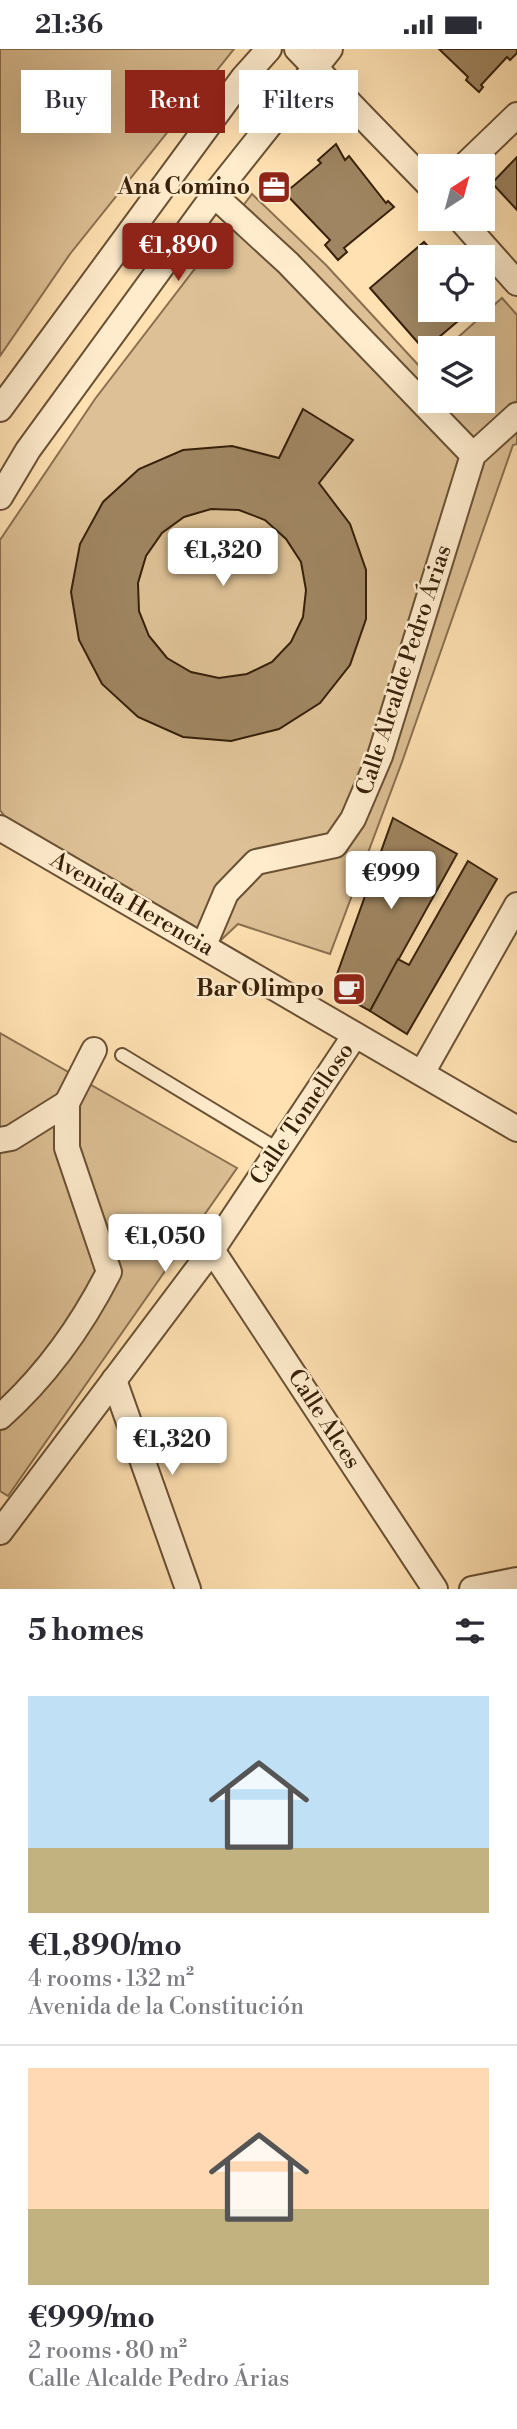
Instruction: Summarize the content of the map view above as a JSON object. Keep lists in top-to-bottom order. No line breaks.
{"streets":{"street":["Calle Alcalde Pedro Árias","Avenida Herencia","Calle Tomelloso","Calle Alces"]},"crossings":[["Calle Alcalde Pedro Árias","Avenida Herencia"],["Avenida Herencia","Calle Tomelloso"],["Calle Tomelloso","Calle Alces"]],"places":{"office":["Ana Comino"],"cafe":["Bar Olimpo"]},"north":"top right","page":{"status":"21:36","chip":["Buy","Rent","Filters"],"price":["€1,890","€1,320","€999","€1,050","€1,320"],"heading":"5 homes","list":[{"name":"€1,890/mo","note":"4 rooms · 132 m² · Avenida de la Constitución"},{"name":"€999/mo","note":"2 rooms · 80 m² · Calle Alcalde Pedro Árias"}]}}
